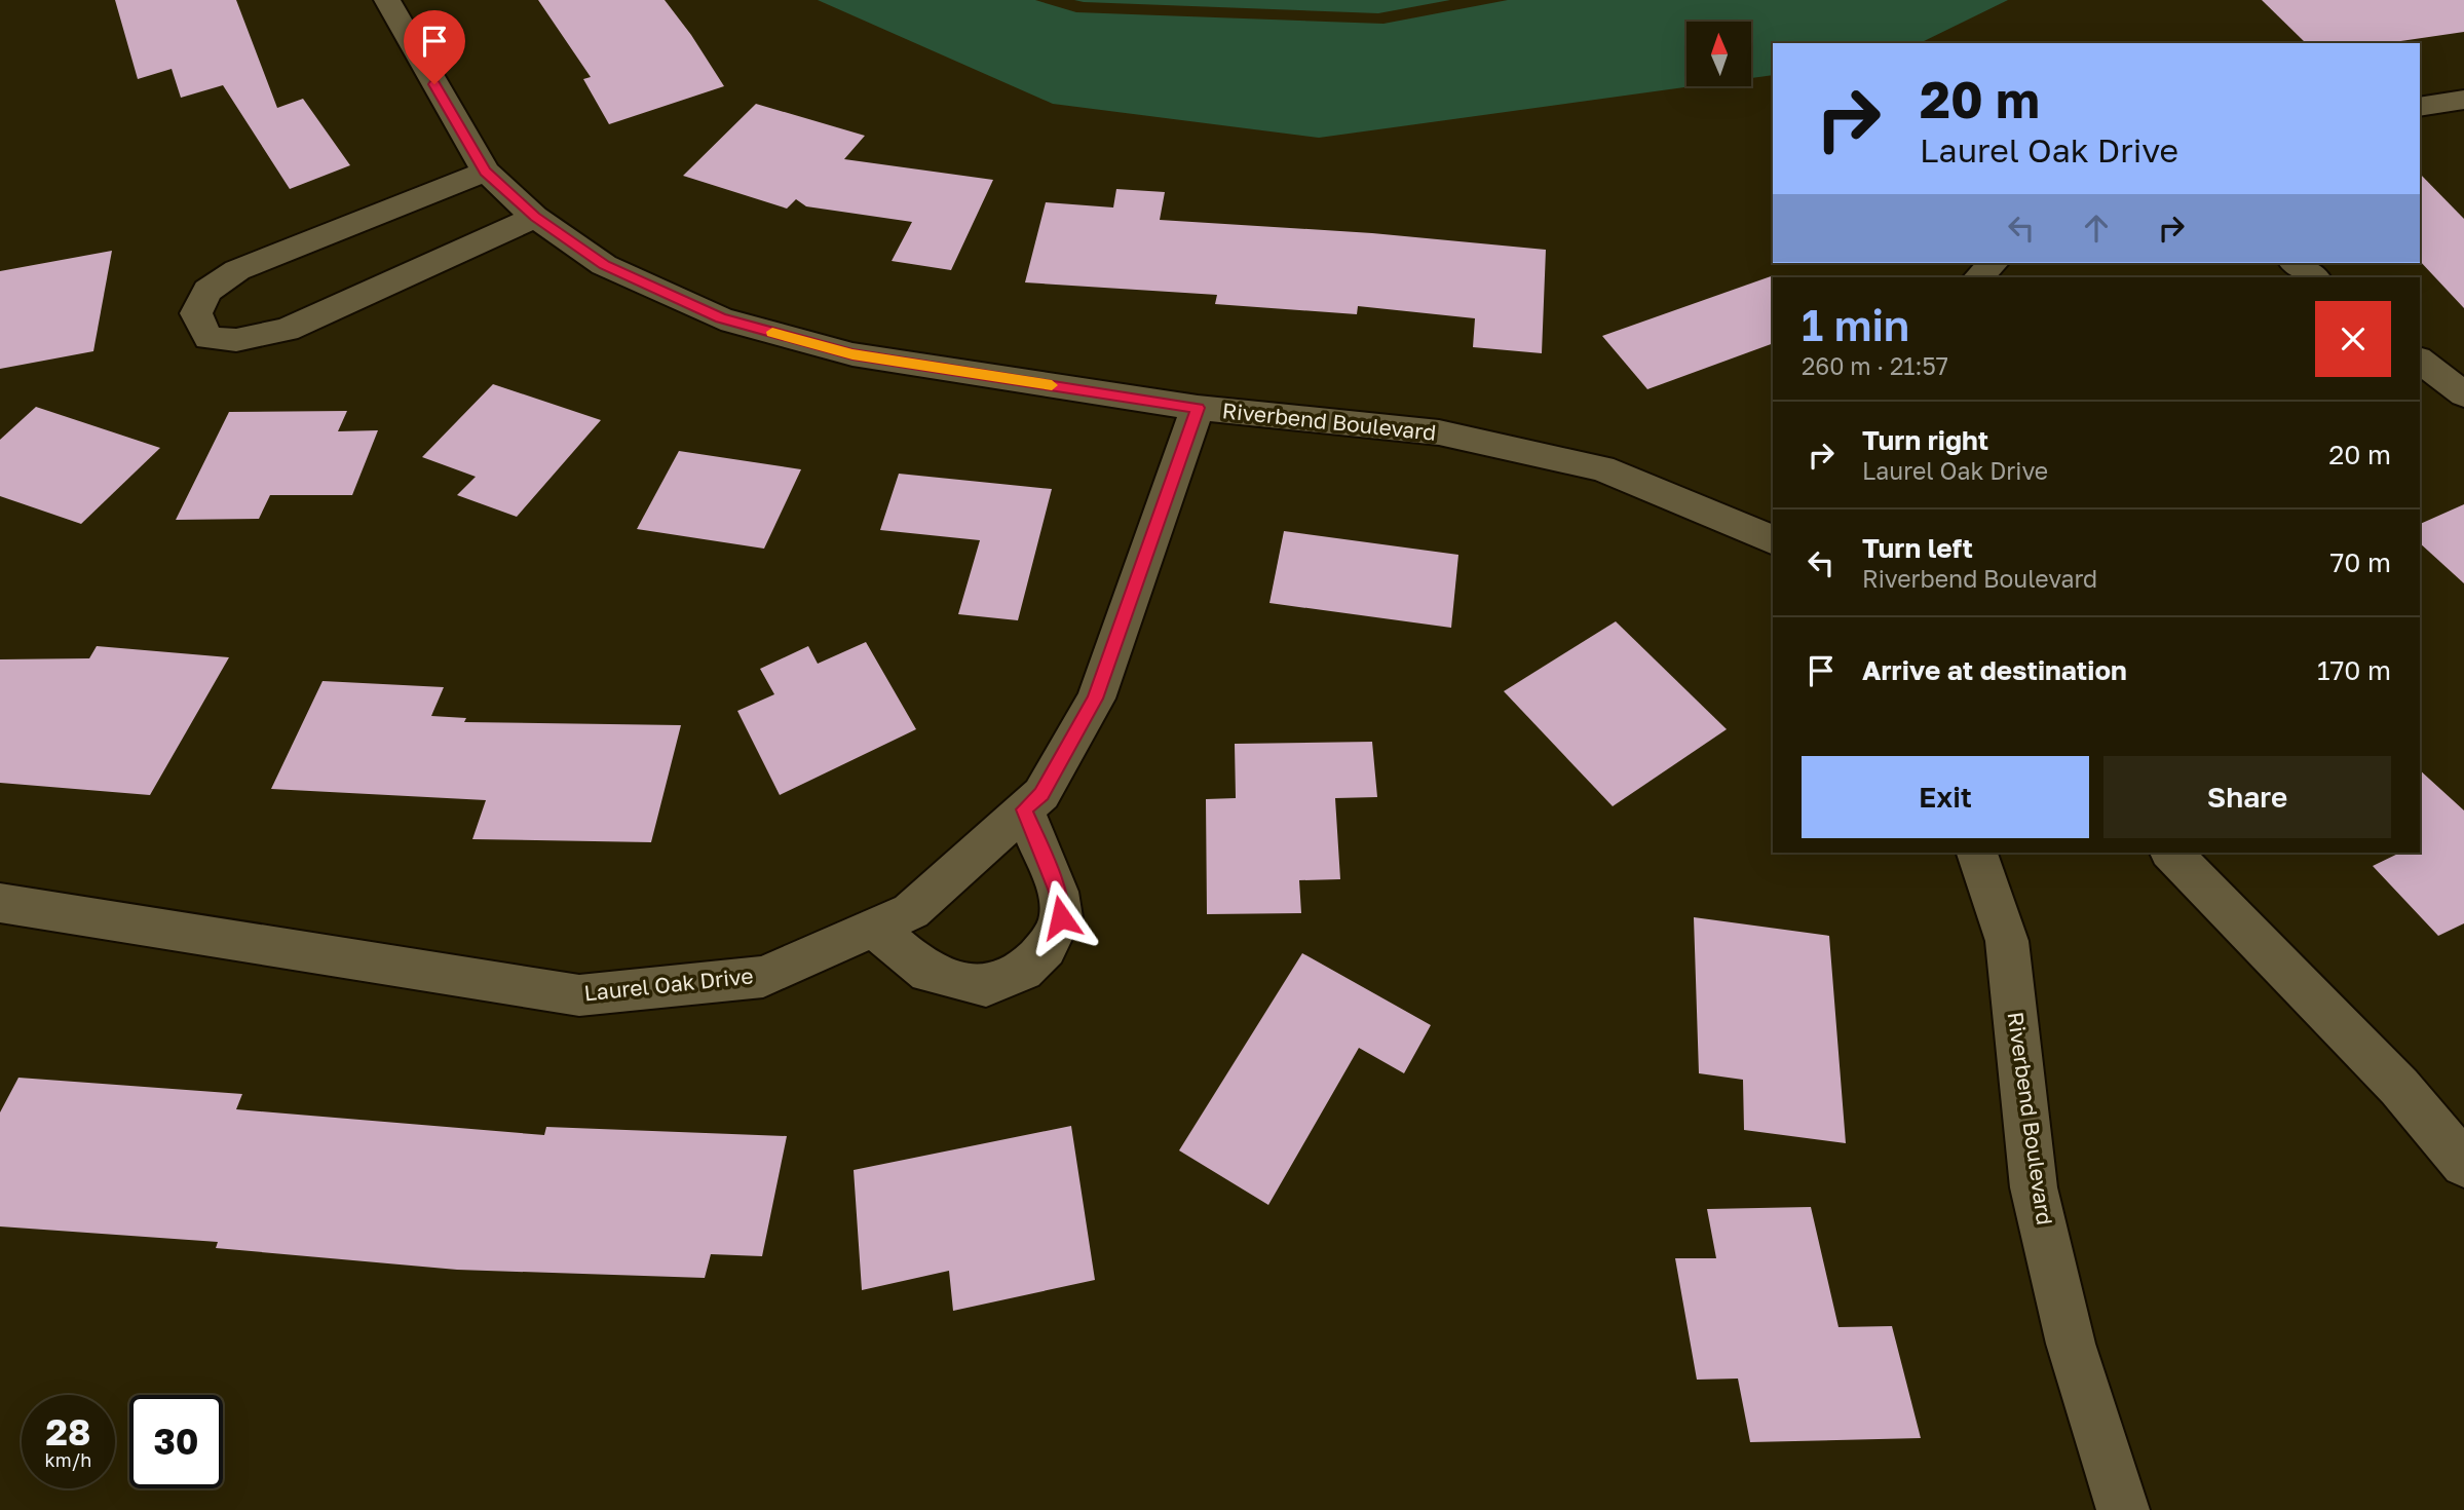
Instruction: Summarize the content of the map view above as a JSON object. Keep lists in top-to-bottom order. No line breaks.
{"streets":{"street":["Riverbend Boulevard","Laurel Oak Drive"]},"crossings":[["Riverbend Boulevard","Laurel Oak Drive"]],"north":"top","page":{"turn":["20 m","Laurel Oak Drive"],"heading":["1 min","260 m · 21:57"],"list":[{"name":"Turn right","note":"Laurel Oak Drive","value":"20 m"},{"name":"Turn left","note":"Riverbend Boulevard","value":"70 m"},{"name":"Arrive at destination","value":"170 m"}],"buttons":["Exit","Share"],"speed":"28 km/h","limit":"30"}}
